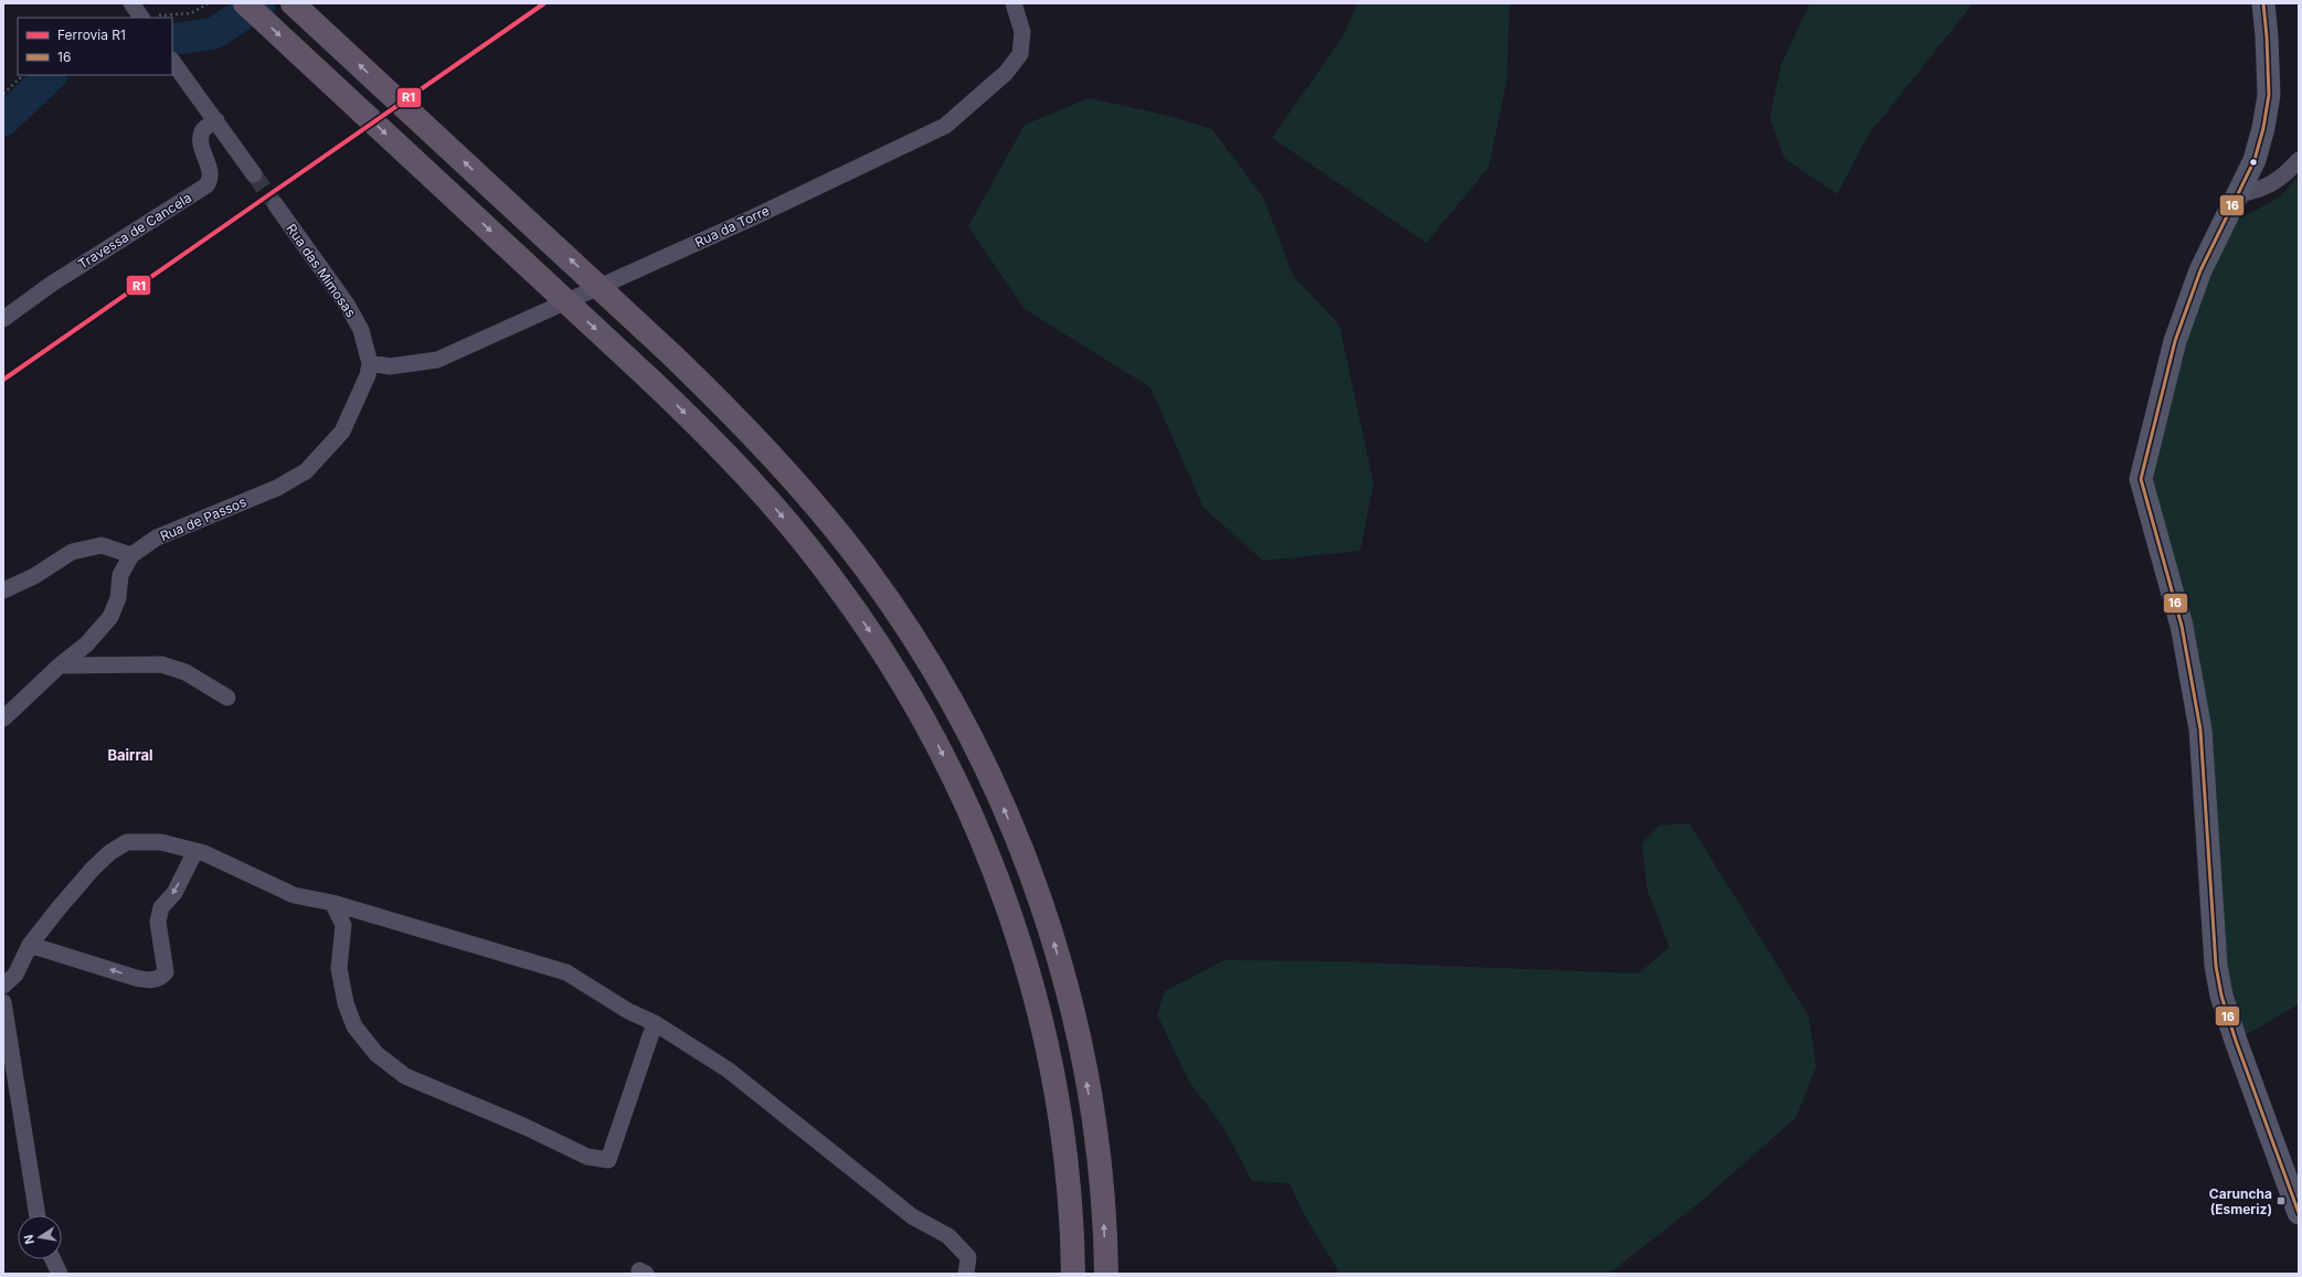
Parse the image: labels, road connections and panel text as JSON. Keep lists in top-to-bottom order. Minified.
{"streets":{"street":["Rua da Torre","Travessa de Cancela","Rua das Mimosas","Rua de Passos"]},"crossings":[["Rua da Torre","Rua das Mimosas"],["Rua da Torre","Rua de Passos"],["Rua das Mimosas","Rua de Passos"]],"districts":["Bairral"],"places":{"transit":["Caruncha (Esmeriz)"]},"lines":["rail line R1","transit line 16"],"legend":["Ferrovia R1","16"],"north":"left"}
